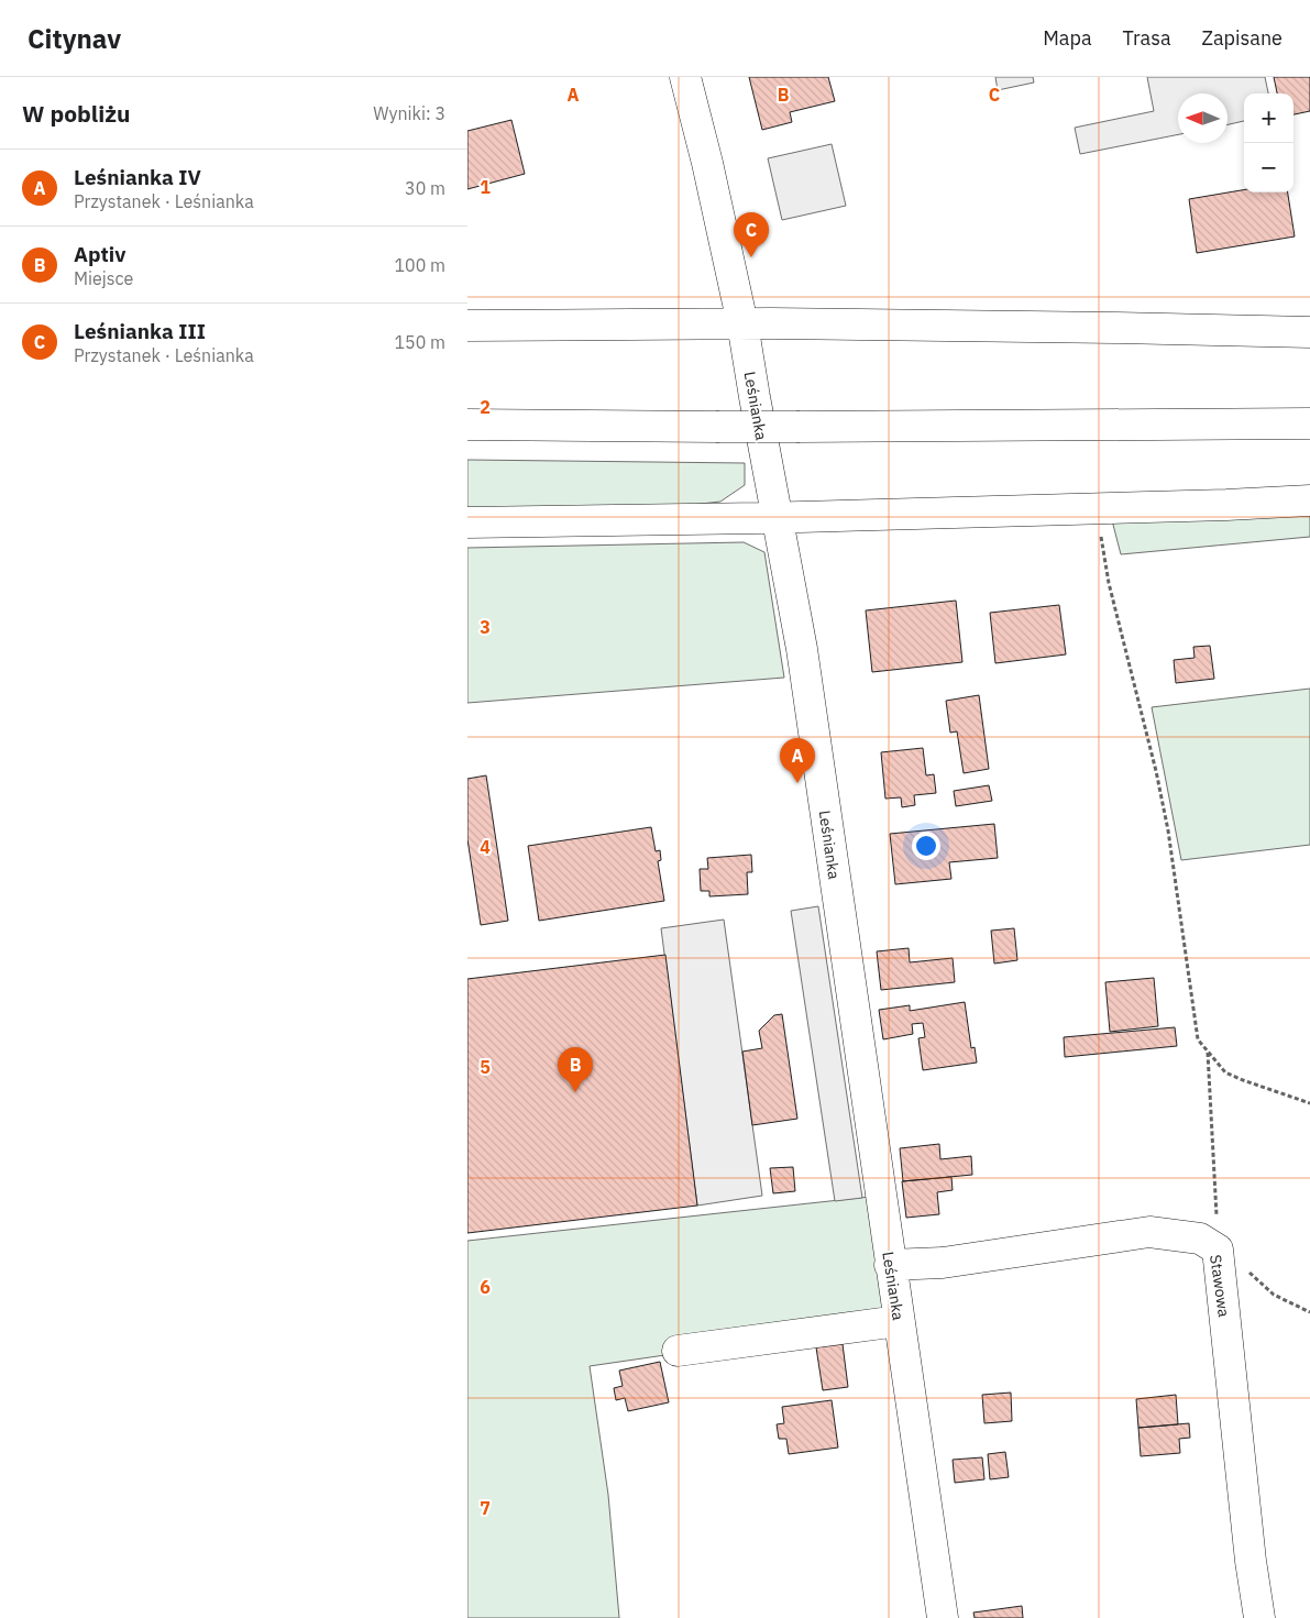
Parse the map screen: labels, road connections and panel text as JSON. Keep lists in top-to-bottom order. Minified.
{"streets":{"main road":["Leśnianka","Stawowa"]},"crossings":[["Leśnianka","Stawowa"]],"north":"left","page":{"header":"Citynav","nav":["Mapa","Trasa","Zapisane"],"heading":["W pobliżu","Wyniki: 3"],"map_buttons":["+","−"],"list":[{"mark":"A","name":"Leśnianka IV","note":"Przystanek · Leśnianka","value":"30 m"},{"mark":"B","name":"Aptiv","note":"Miejsce","value":"100 m"},{"mark":"C","name":"Leśnianka III","note":"Przystanek · Leśnianka","value":"150 m"}],"pins":["C","A","B"]},"grid":{"columns":["A","B","C"],"rows":["1","2","3","4","5","6","7"]}}
